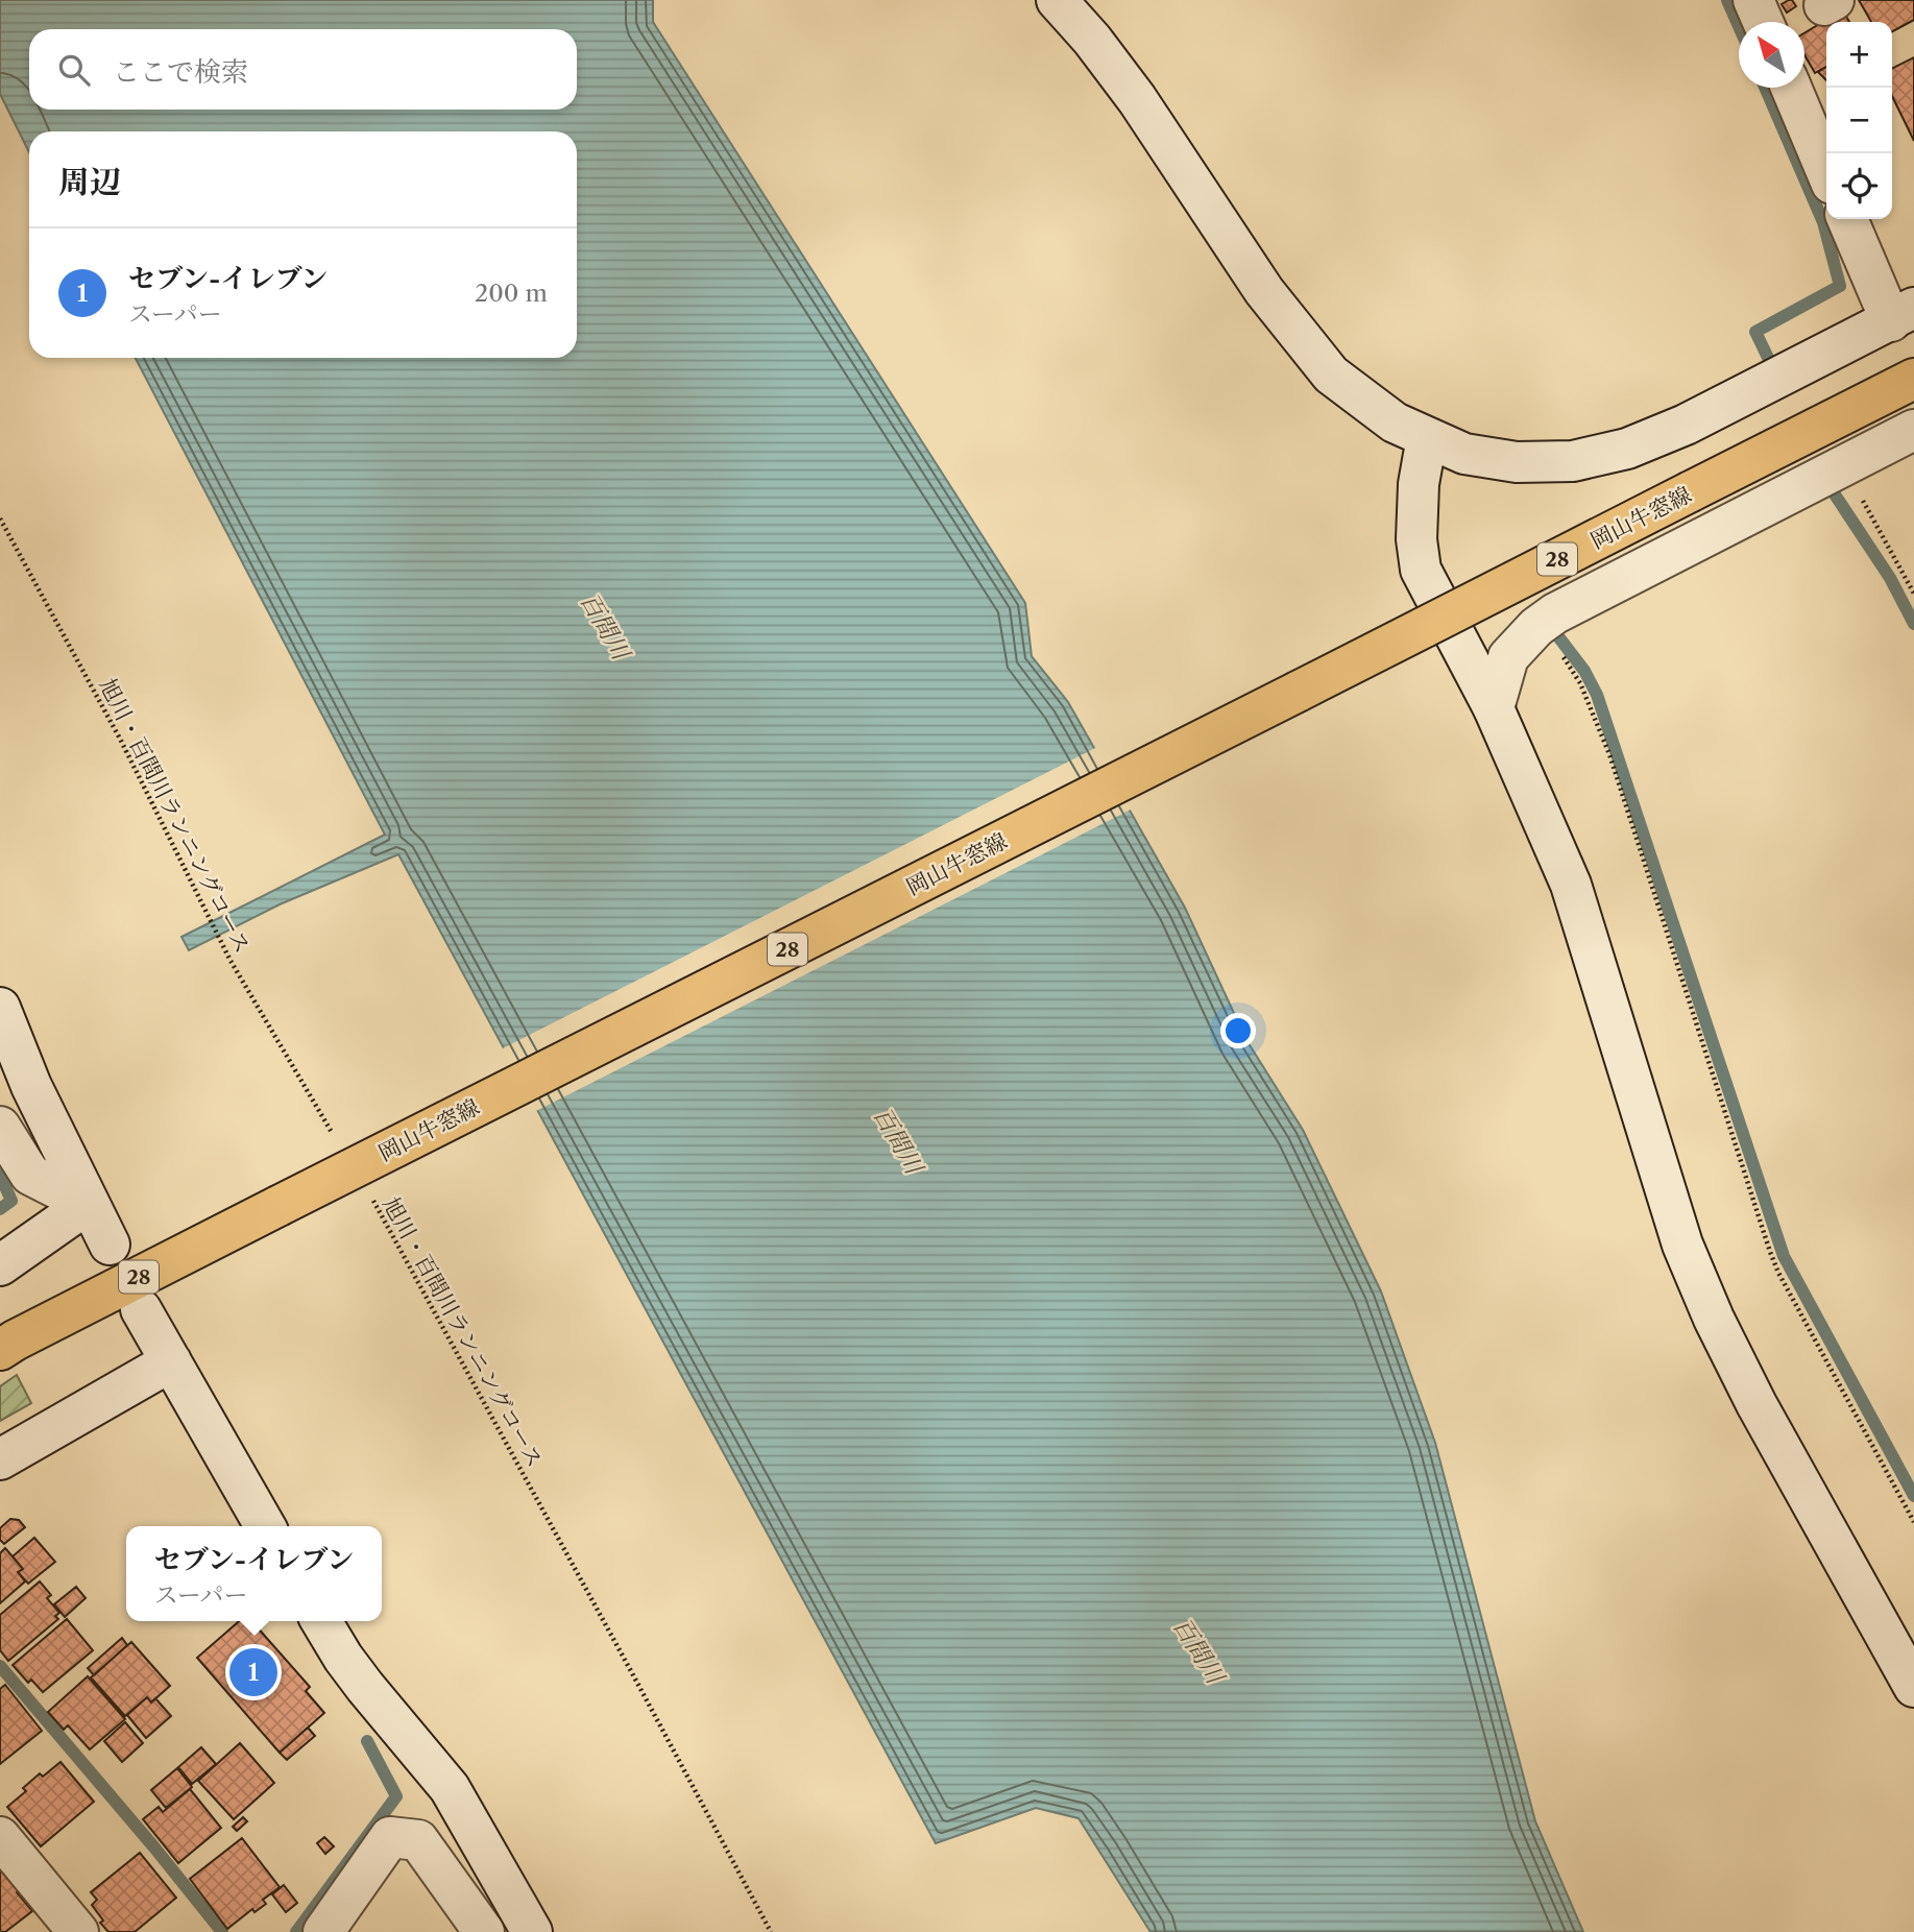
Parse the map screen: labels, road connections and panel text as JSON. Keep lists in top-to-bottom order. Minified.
{"streets":{"main road":["岡山牛窓線","28"],"path":["旭川・百間川ランニングコース"]},"water":["百間川"],"north":"top left","page":{"map_buttons":["+","−"],"search":"ここで検索","heading":"周辺","list":[{"mark":"1","name":"セブン-イレブン","note":"スーパー","value":"200 m"}],"popup":["セブン-イレブン","スーパー"],"pins":"1"}}
